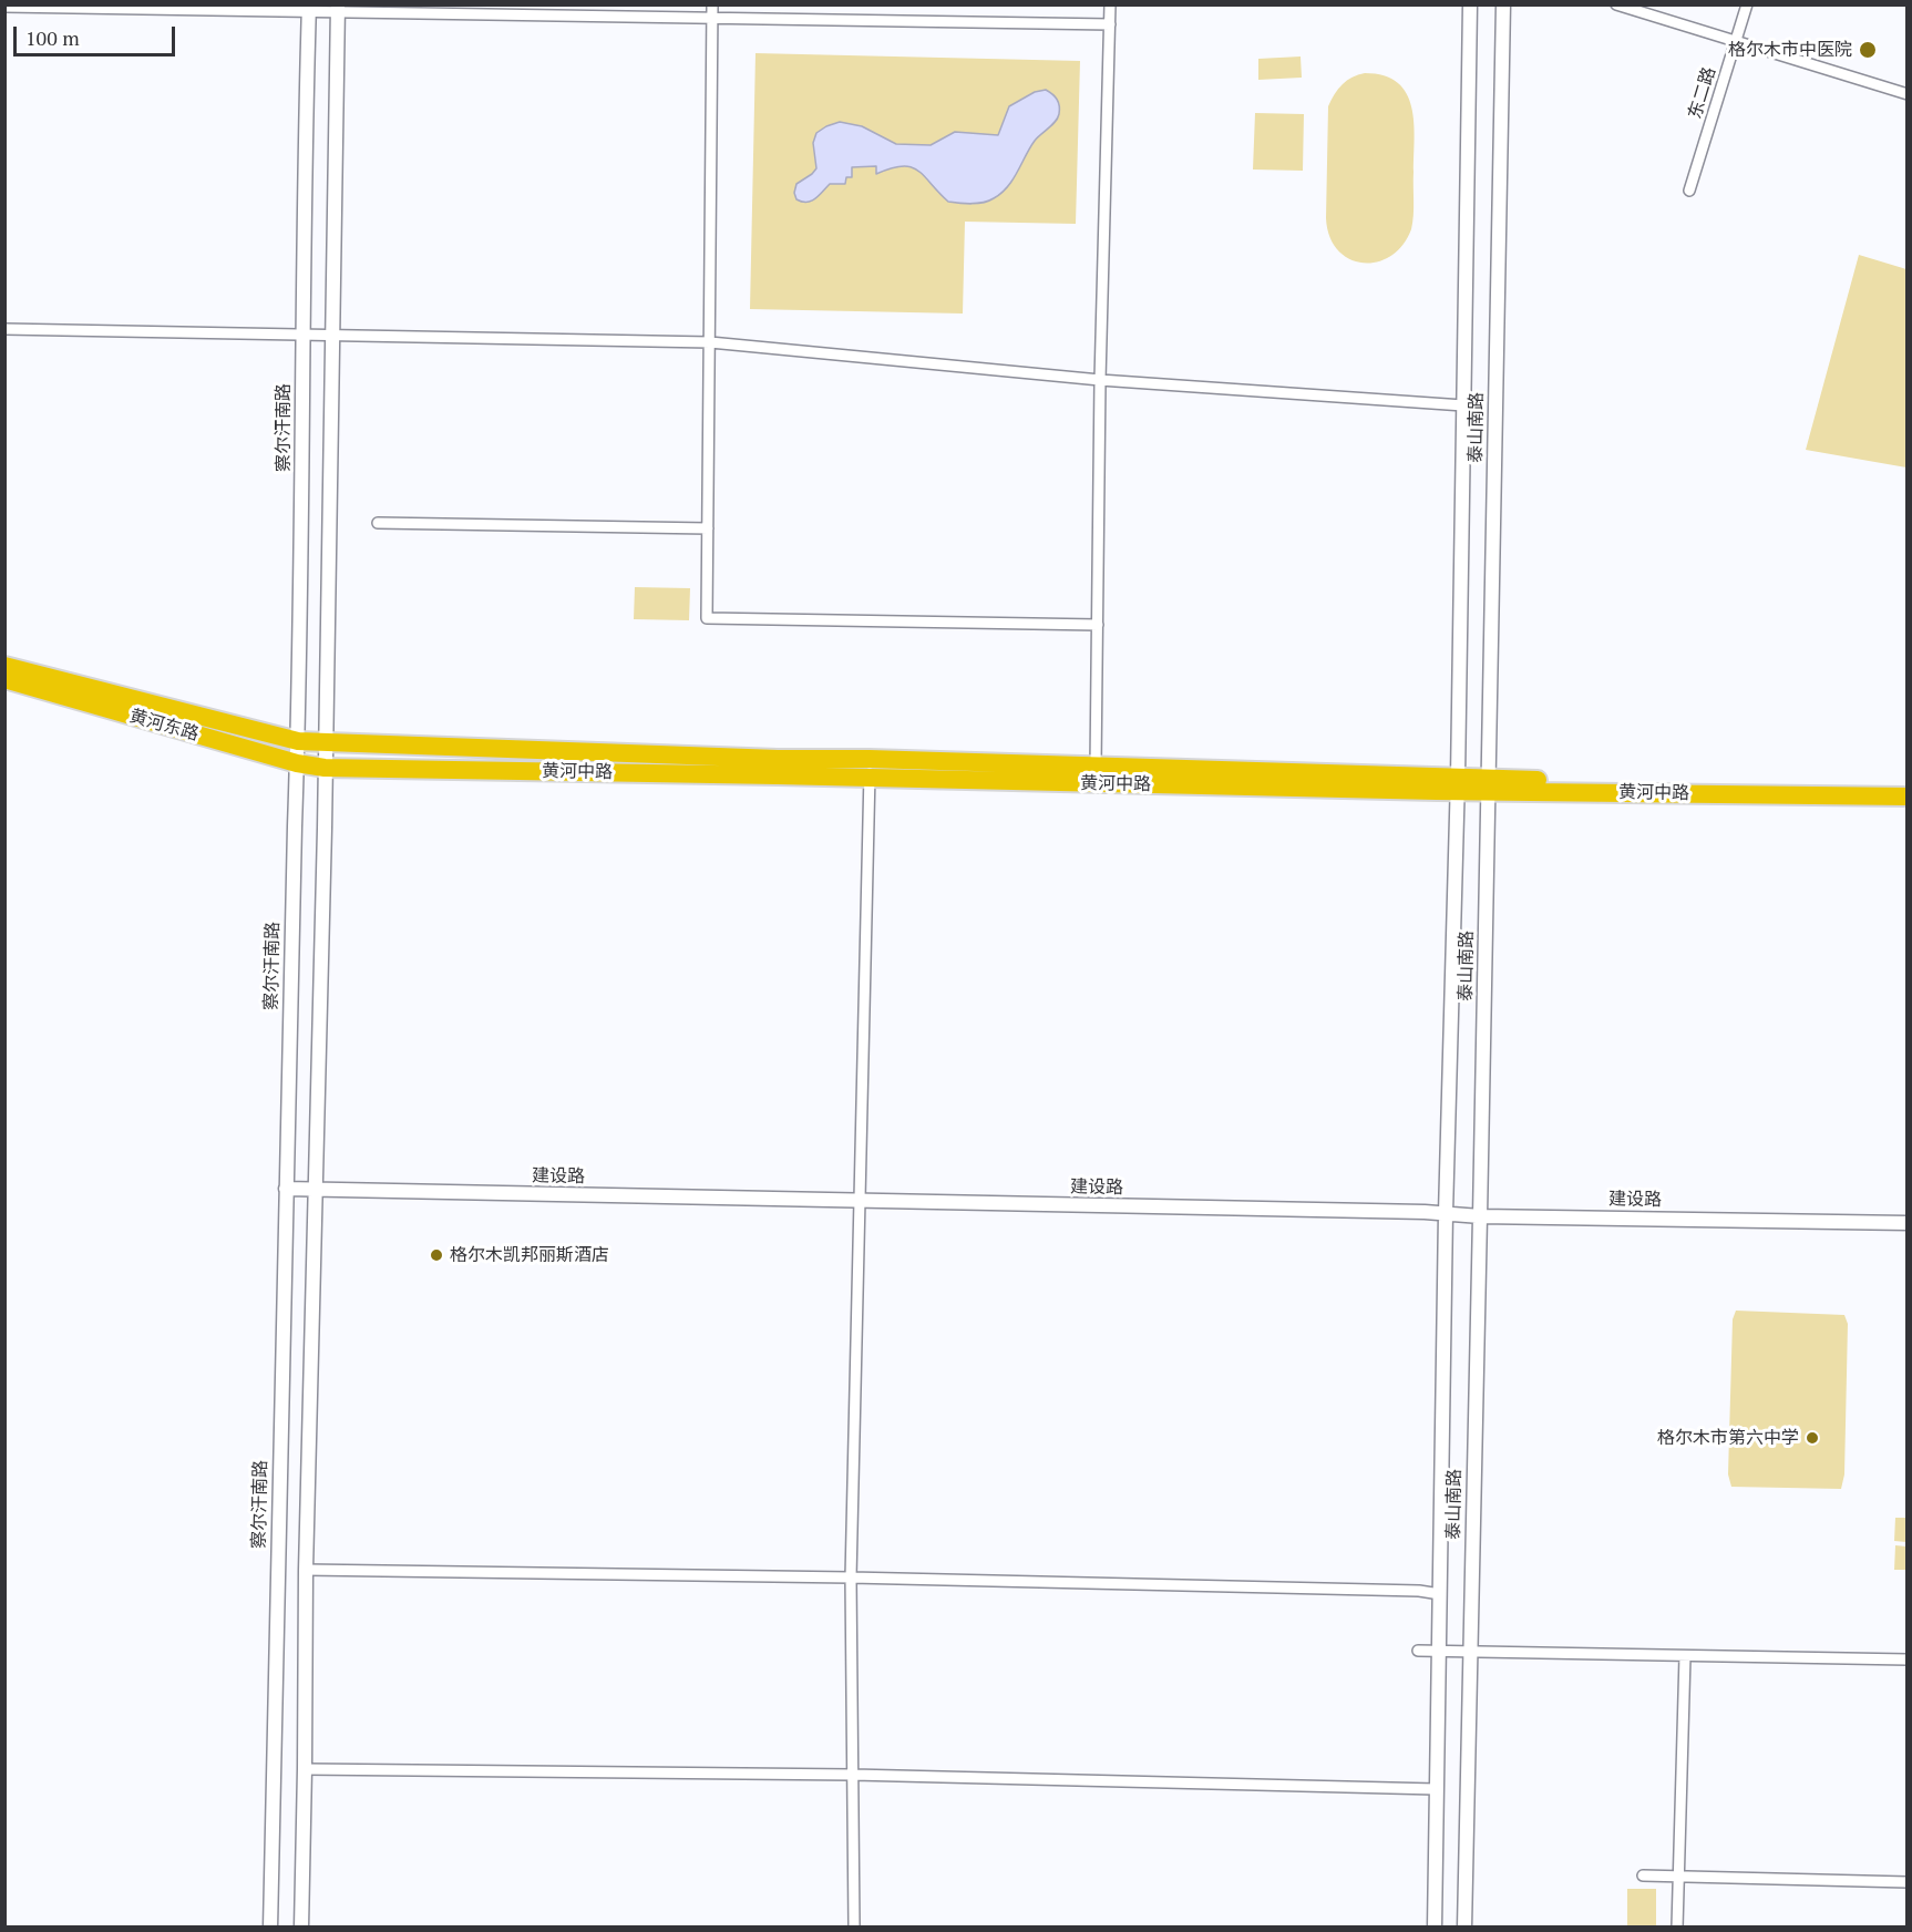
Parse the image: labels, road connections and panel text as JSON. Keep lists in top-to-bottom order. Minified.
{"streets":{"highway":["黄河东路","黄河中路"],"street":["东二路","察尔汗南路","泰山南路","建设路"]},"crossings":[["察尔汗南路","黄河东路"],["察尔汗南路","建设路"],["泰山南路","黄河中路"],["泰山南路","建设路"],["黄河东路","黄河中路"]],"places":["格尔木市中医院","格尔木凯邦丽斯酒店","格尔木市第六中学"],"scale_bar":"100 m"}
